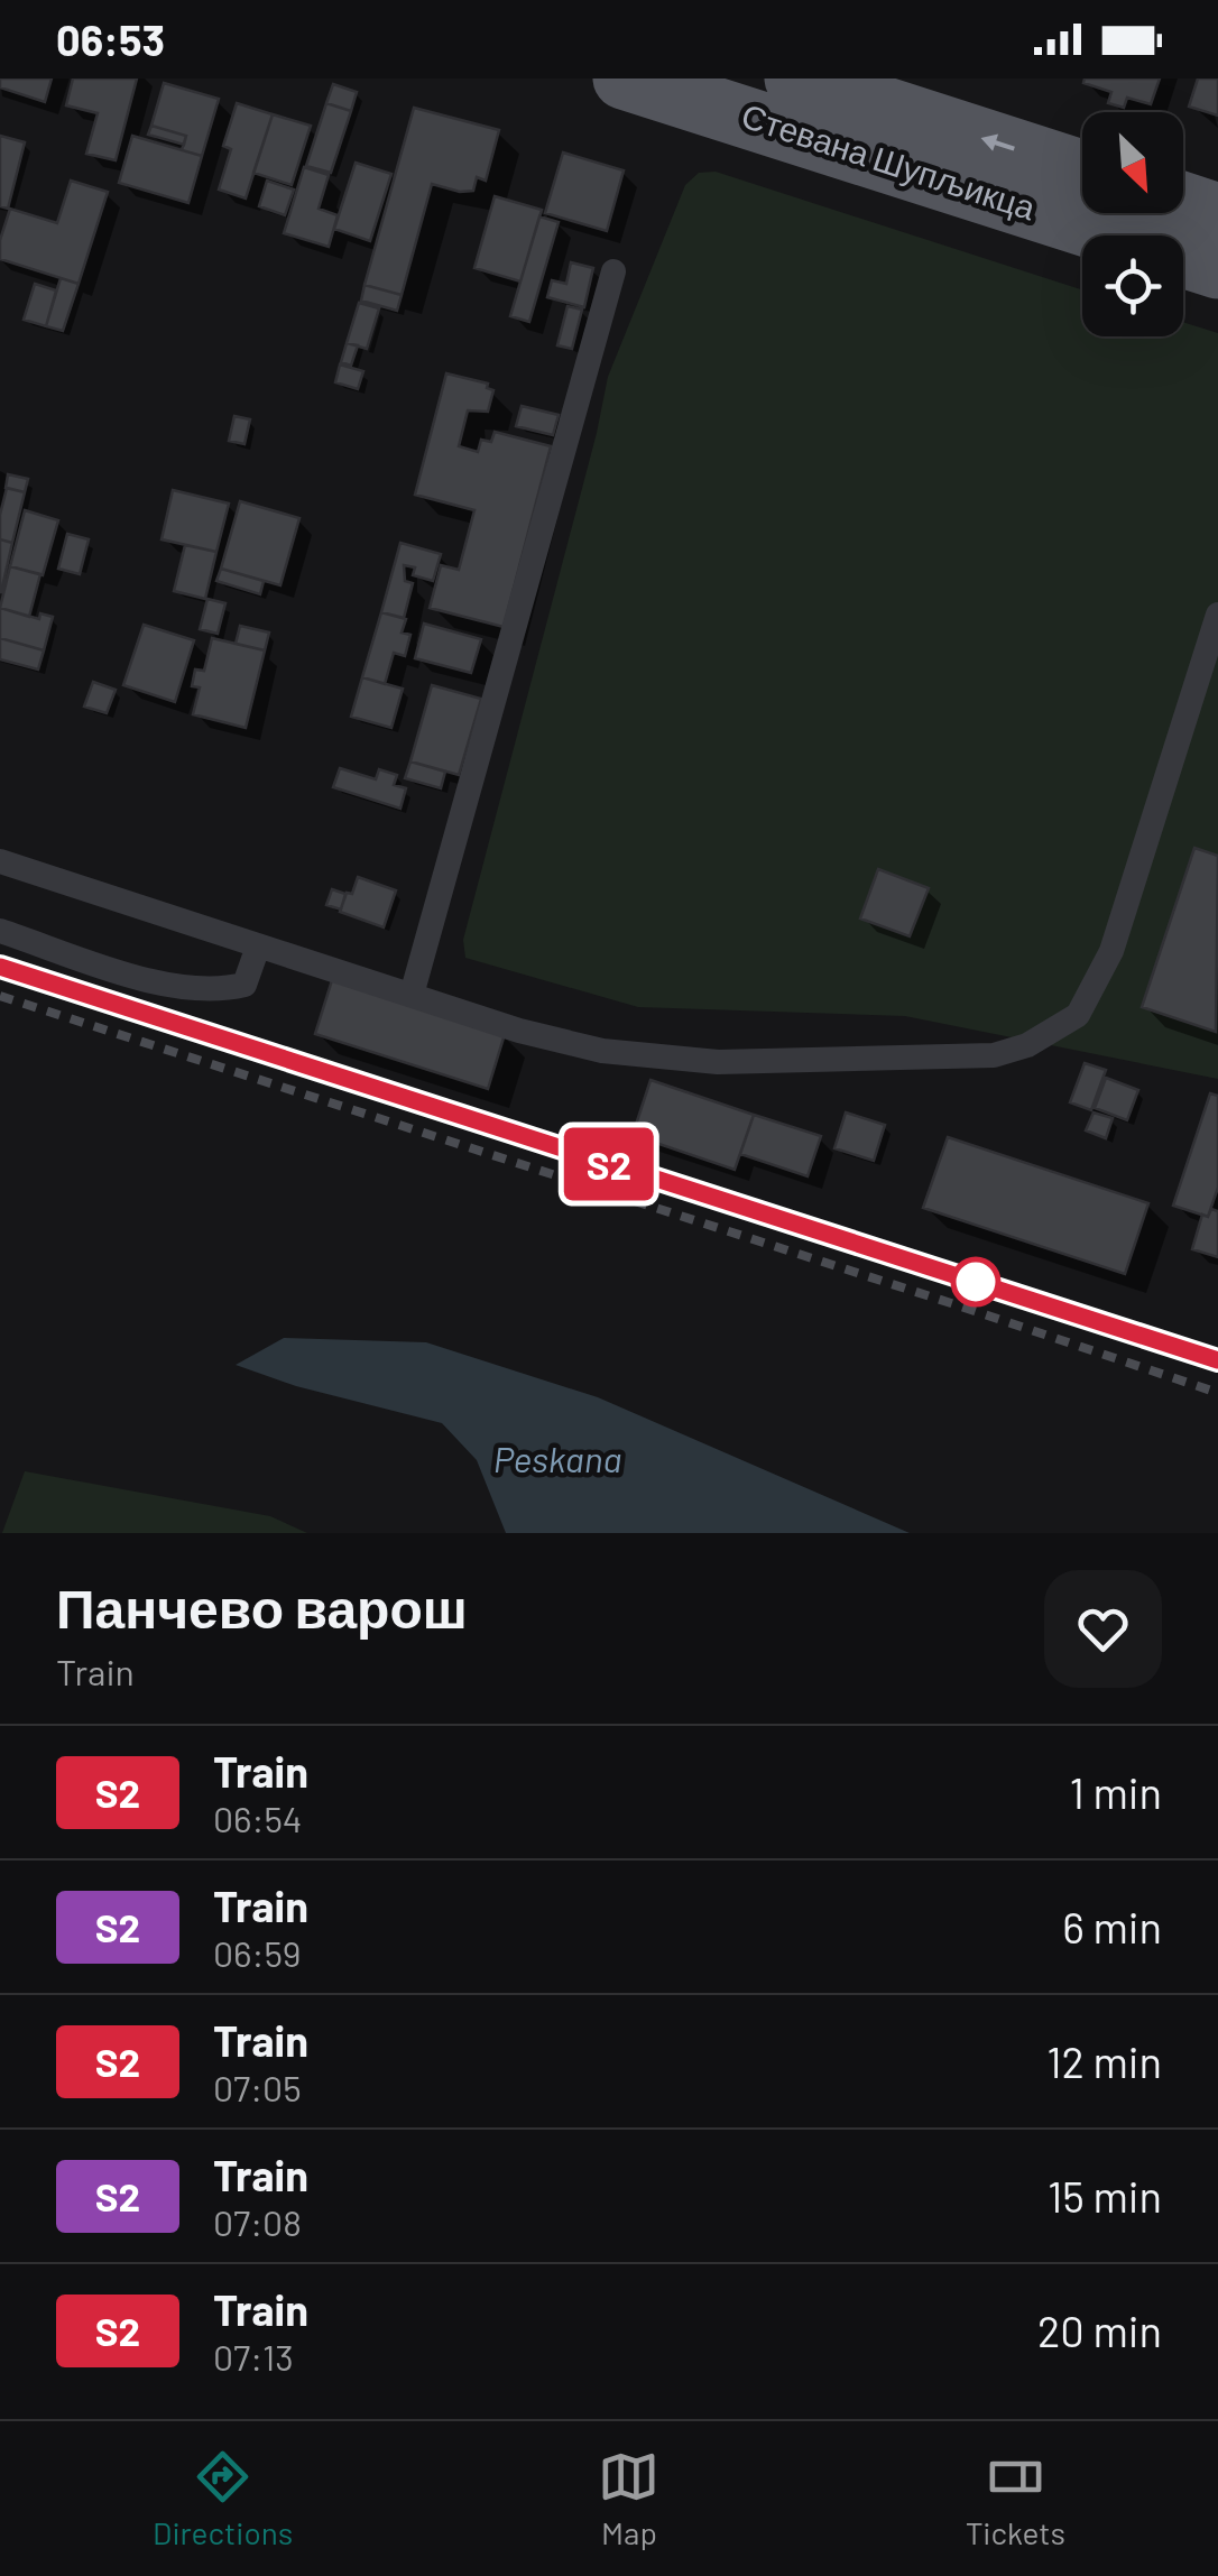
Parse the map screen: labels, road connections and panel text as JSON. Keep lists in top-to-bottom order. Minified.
{"streets":{"main road":["Стевана Шупљикца"]},"water":["Peskana"],"north":"bottom right","page":{"status":"06:53","on_map":"S2","heading":["Панчево варош","Train"],"list":[{"mark":"S2","name":"Train","note":"06:54","value":"1 min"},{"mark":"S2","name":"Train","note":"06:59","value":"6 min"},{"mark":"S2","name":"Train","note":"07:05","value":"12 min"},{"mark":"S2","name":"Train","note":"07:08","value":"15 min"},{"mark":"S2","name":"Train","note":"07:13","value":"20 min"}],"tabs":["Directions","Map","Tickets"]}}
